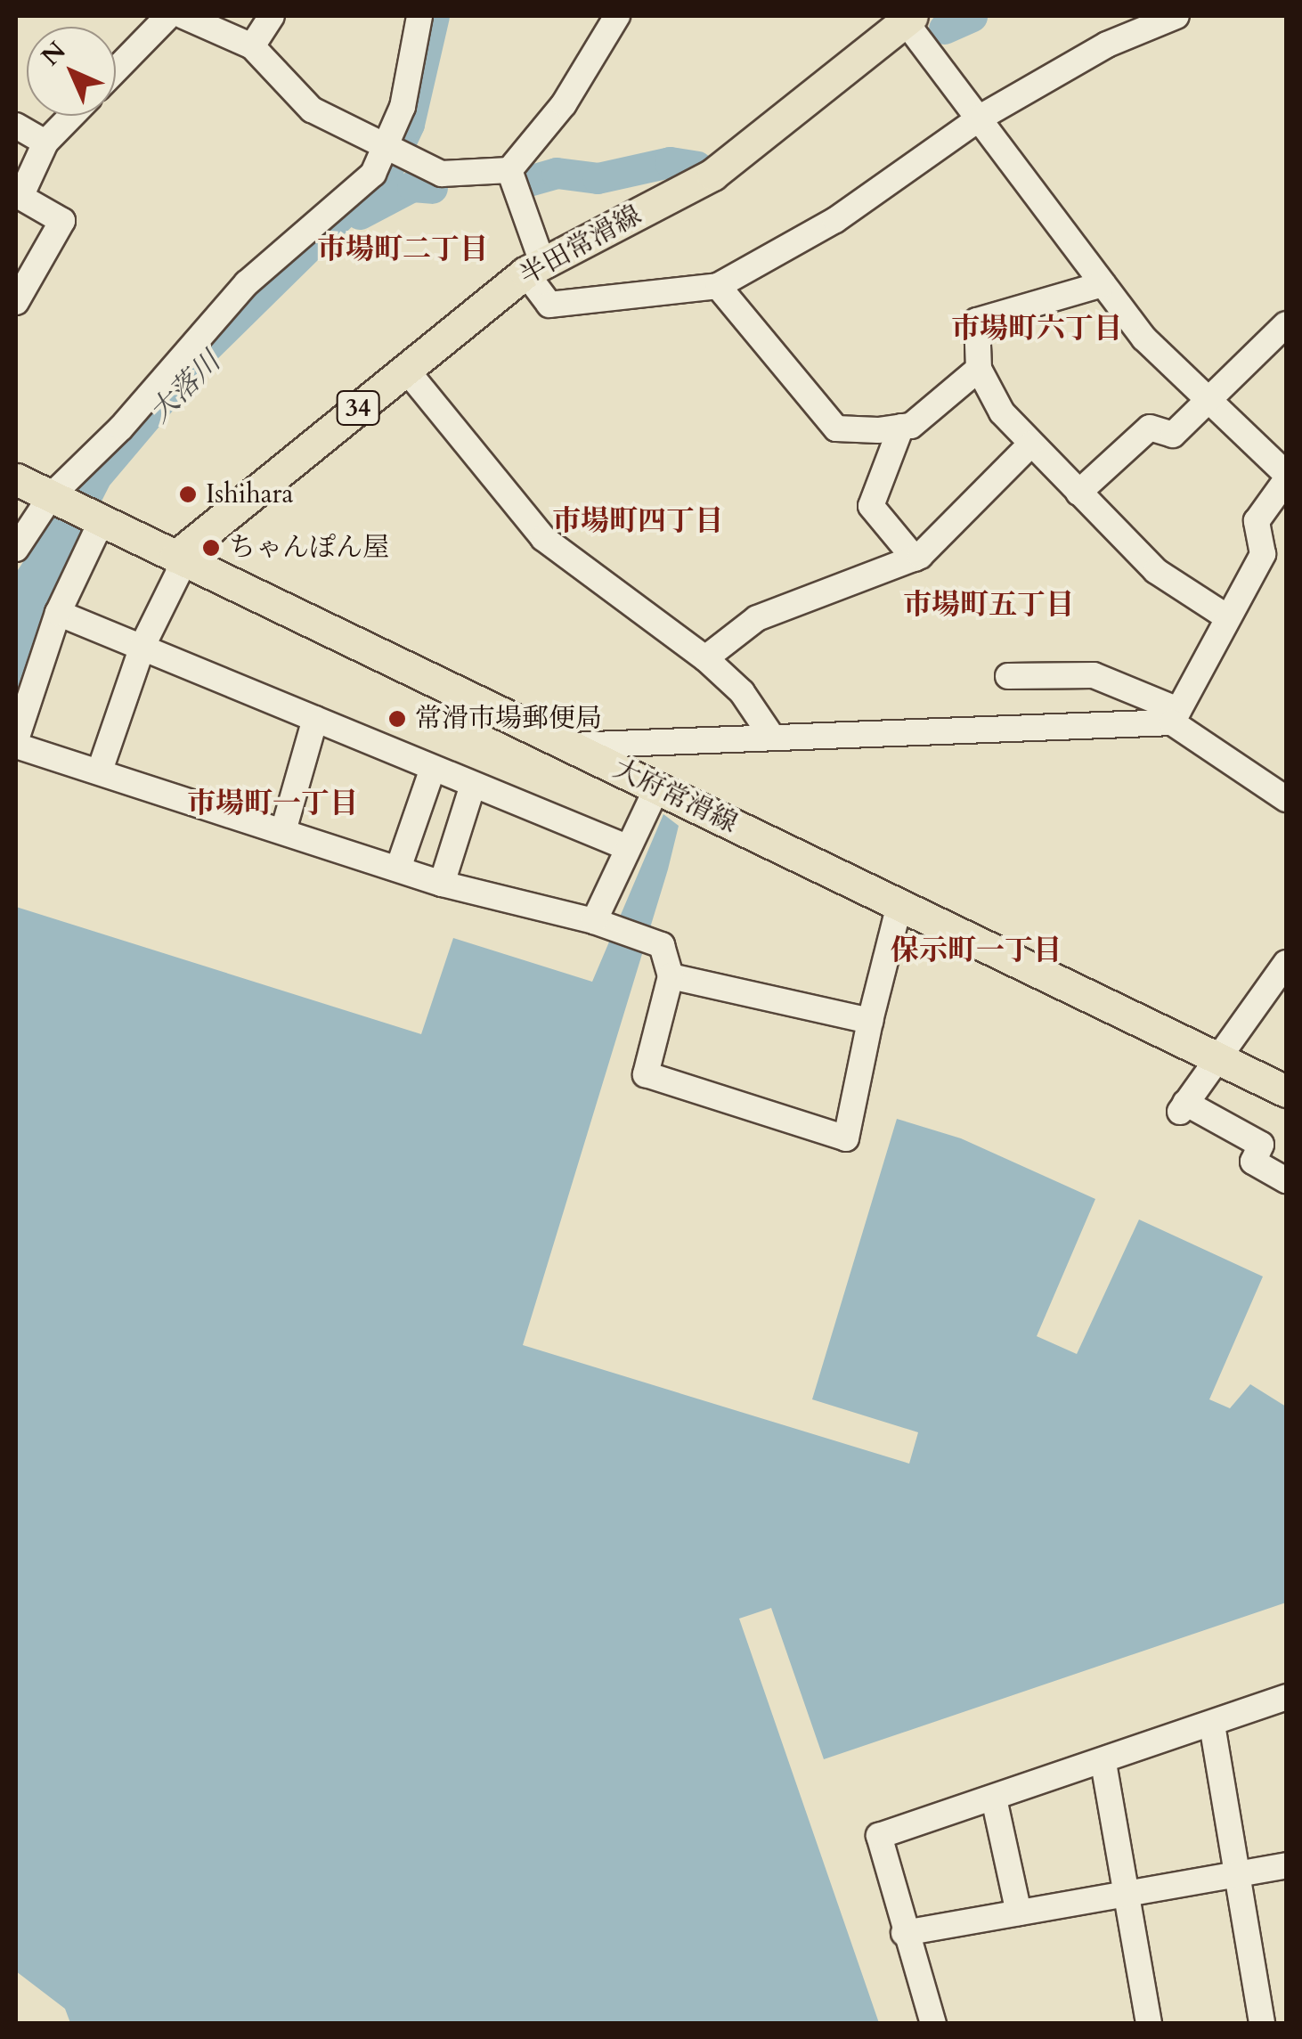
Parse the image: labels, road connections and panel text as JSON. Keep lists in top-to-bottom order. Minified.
{"streets":{"main road":["半田常滑線","34","大府常滑線"]},"crossings":[["半田常滑線","大府常滑線"]],"districts":["市場町二丁目","市場町六丁目","市場町四丁目","市場町五丁目","市場町一丁目","保示町一丁目"],"water":["大落川"],"places":["Ishihara","ちゃんぽん屋","常滑市場郵便局"],"north":"top left"}
